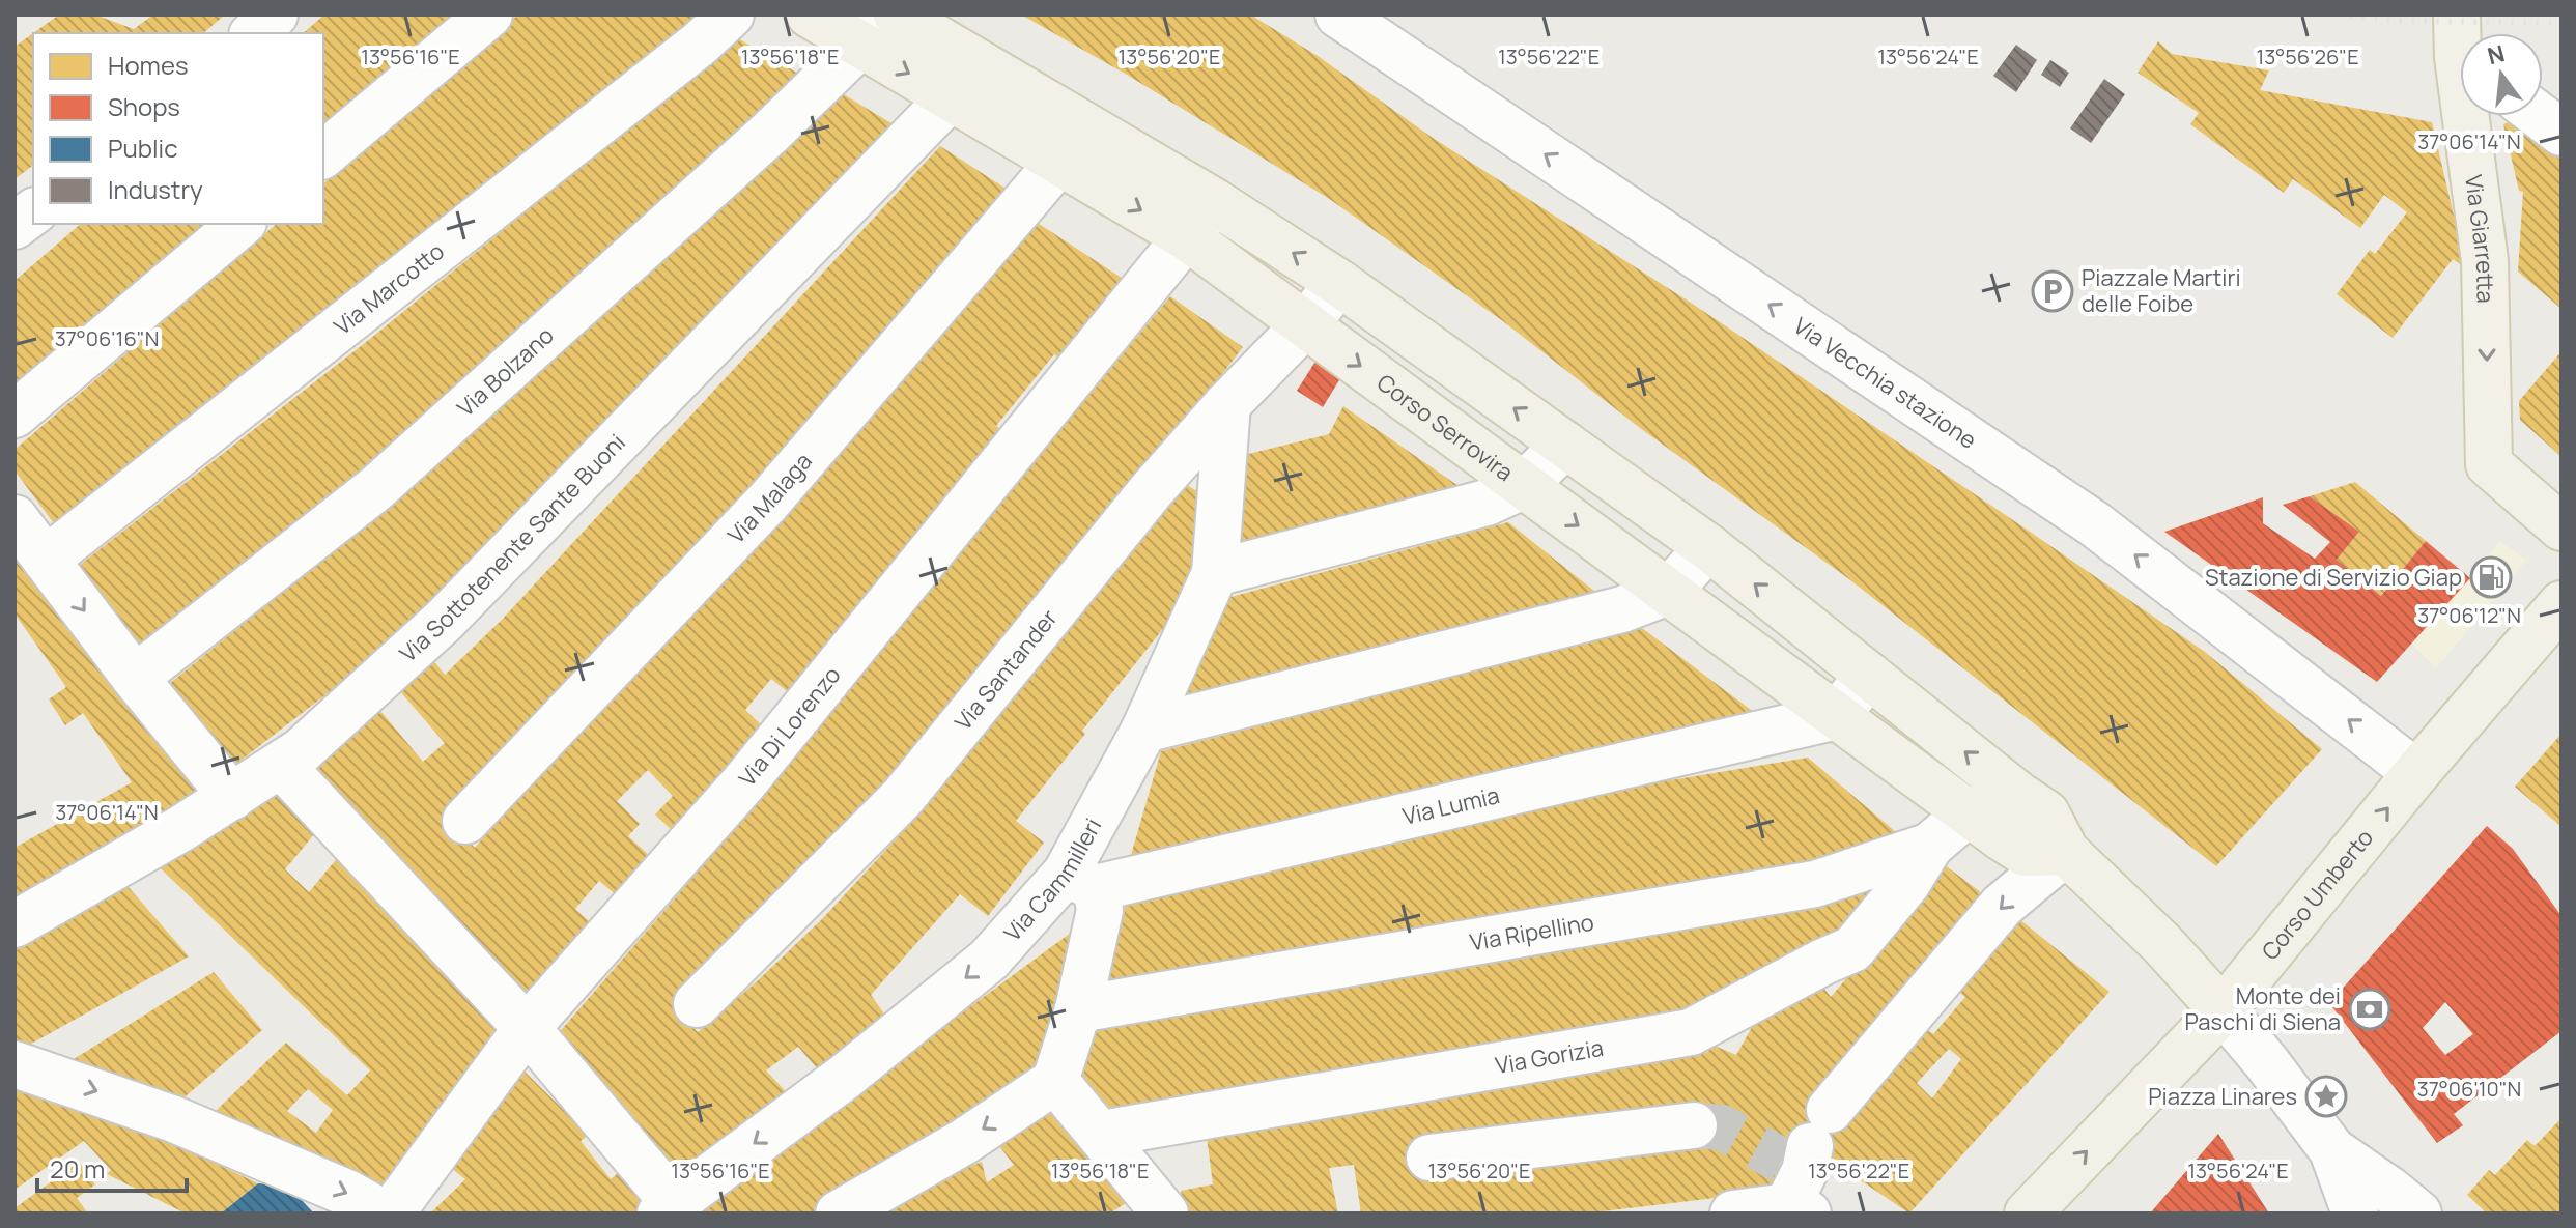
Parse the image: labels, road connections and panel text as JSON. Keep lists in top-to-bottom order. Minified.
{"streets":{"main road":["Via Giarretta","Corso Serrovira","Corso Umberto"],"street":["Via Marcotto","Via Bolzano","Via Vecchia stazione","Via Malaga","Via Sottotenente Sante Buoni","Via Santander","Via Di Lorenzo","Via Lumia","Via Cammilleri","Via Ripellino","Via Gorizia"]},"crossings":[["Via Bolzano","Corso Serrovira"],["Via Vecchia stazione","Corso Umberto"],["Corso Serrovira","Via Malaga"],["Corso Serrovira","Via Sottotenente Sante Buoni"],["Corso Serrovira","Via Santander"],["Corso Serrovira","Via Di Lorenzo"],["Corso Serrovira","Via Lumia"],["Corso Serrovira","Via Ripellino"],["Via Santander","Via Cammilleri"],["Via Lumia","Via Cammilleri"],["Via Ripellino","Via Gorizia"]],"one_way":["Via Giarretta","Via Vecchia stazione","Corso Umberto"],"places":{"parking":["Piazzale Martiri delle Foibe"],"fuel station":["Stazione di Servizio Giap"],"bank":["Monte dei Paschi di Siena"],"place":["Piazza Linares"]},"legend":["Homes","Shops","Public","Industry"],"scale_bar":"20 m","north":"top","coordinates":["13°56'16\"E","13°56'18\"E","13°56'20\"E","13°56'22\"E","13°56'24\"E","13°56'26\"E","37°06'14\"N","37°06'16\"N","37°06'12\"N","37°06'10\"N"]}
